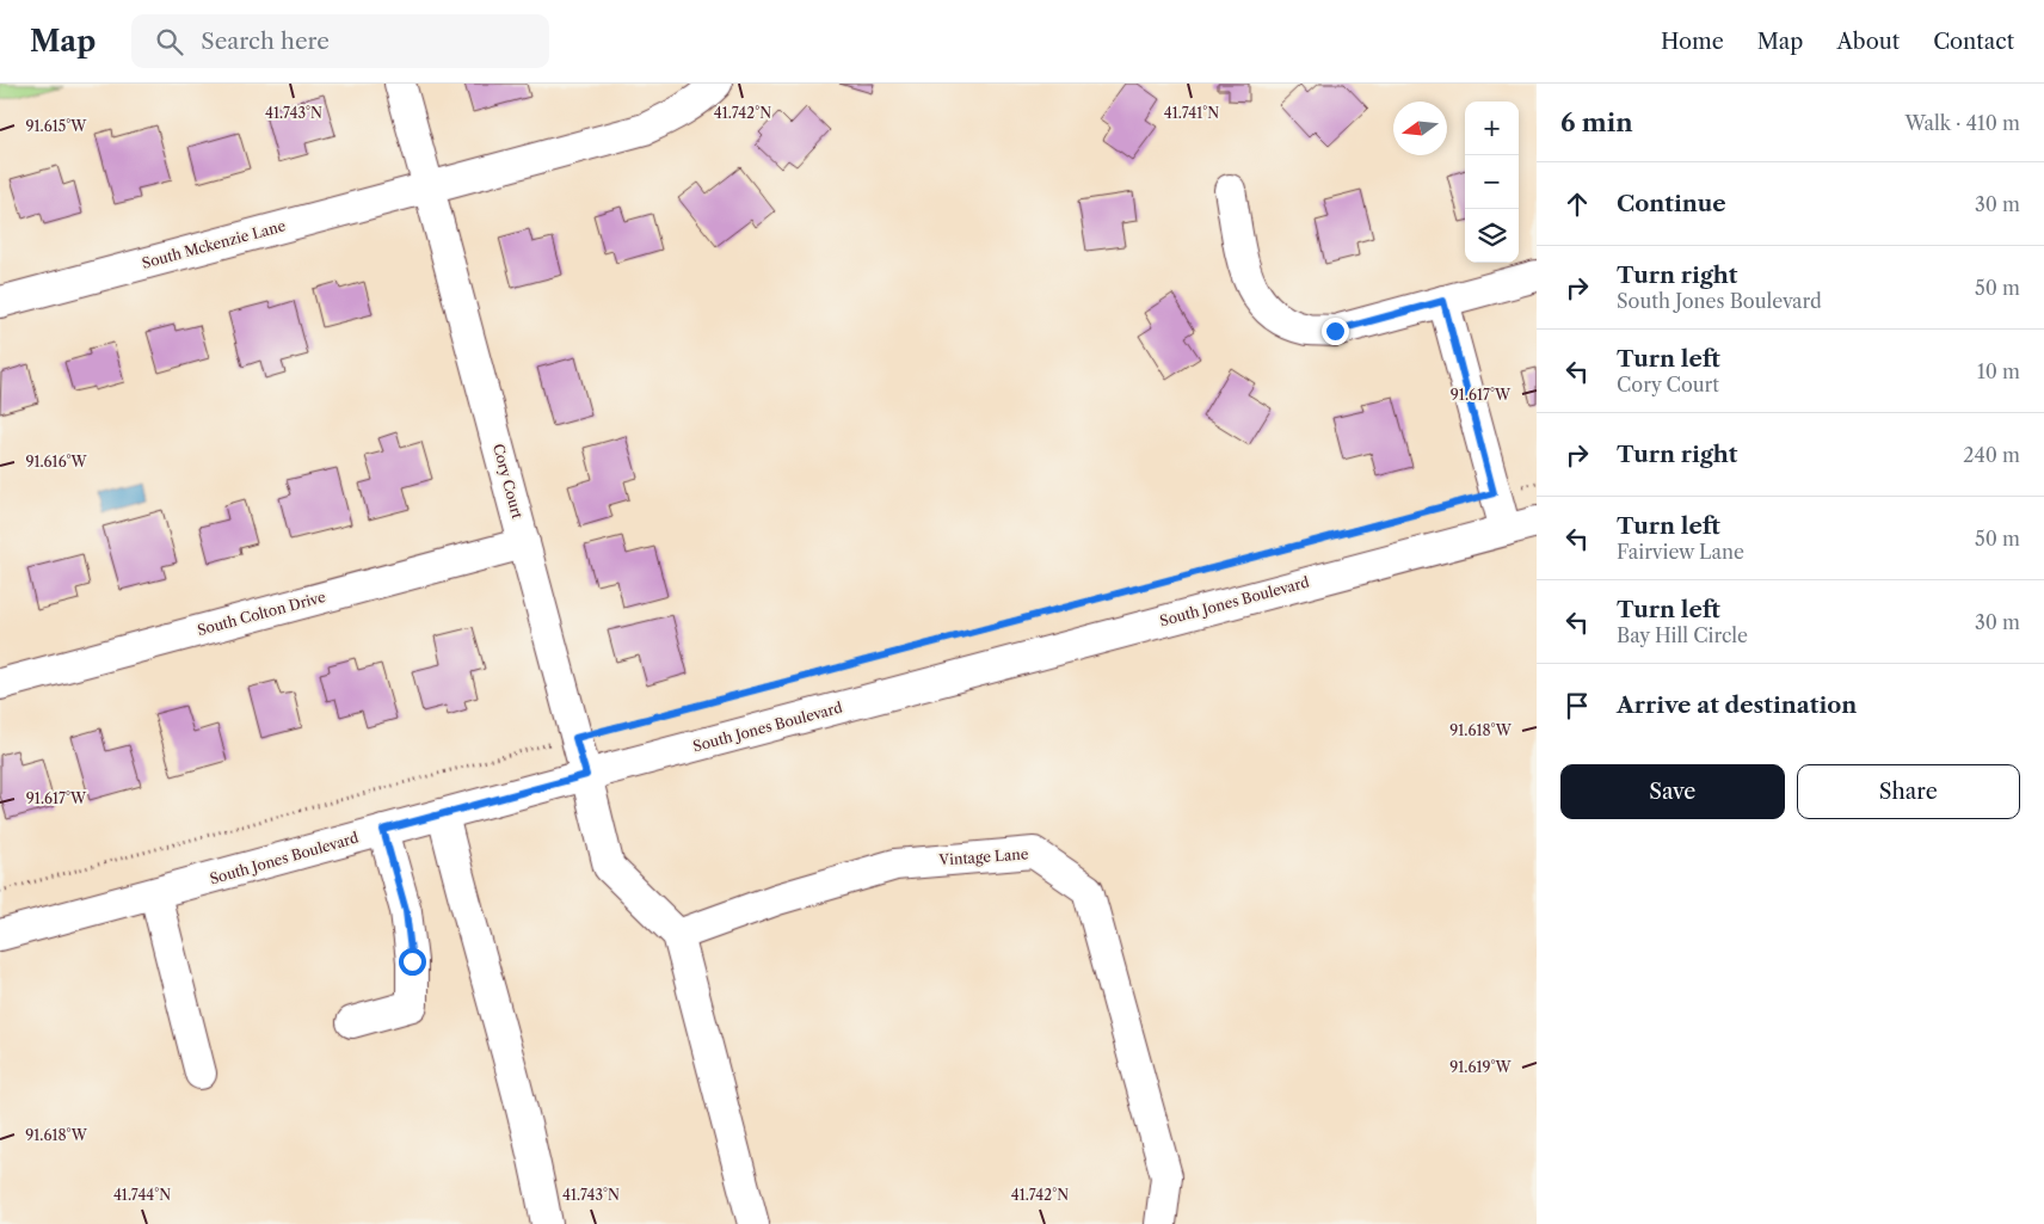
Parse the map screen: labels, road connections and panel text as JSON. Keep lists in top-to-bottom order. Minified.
{"streets":{"street":["South Mckenzie Lane","Cory Court","South Jones Boulevard","South Colton Drive","Vintage Lane"]},"crossings":[["South Mckenzie Lane","Cory Court"],["Cory Court","South Jones Boulevard"],["Cory Court","South Colton Drive"]],"north":"left","page":{"header":"Map","search":"Search here","nav":["Home","Map","About","Contact"],"heading":["6 min","Walk · 410 m"],"map_buttons":["+","−"],"list":[["Continue","30 m"],["Turn right","South Jones Boulevard","50 m"],["Turn left","Cory Court","10 m"],["Turn right","240 m"],["Turn left","Fairview Lane","50 m"],["Turn left","Bay Hill Circle","30 m"],"Arrive at destination"],"buttons":["Save","Share"]},"coordinates":["41.743°N","41.742°N","41.741°N","91.615°W","91.617°W","91.616°W","91.618°W","91.619°W","41.744°N"]}
